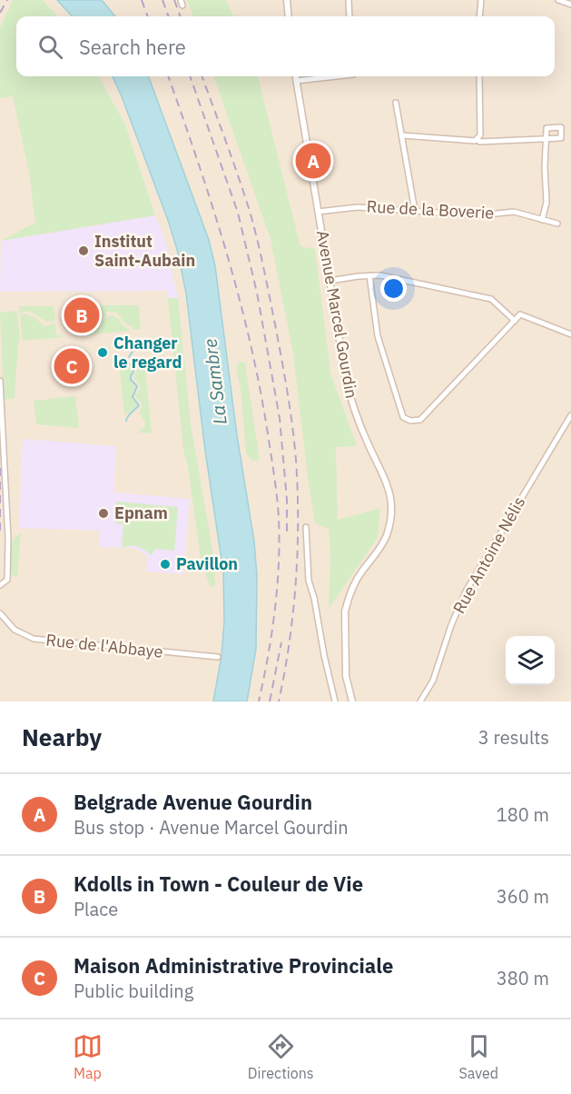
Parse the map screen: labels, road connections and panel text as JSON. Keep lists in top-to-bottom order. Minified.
{"streets":{"street":["Rue de la Boverie","Avenue Marcel Gourdin","Rue Antoine Nélis","Rue de l'Abbaye"]},"crossings":[["Rue de la Boverie","Avenue Marcel Gourdin"]],"water":["La Sambre"],"places":["Institut Saint-Aubain","Changer le regard","Epnam","Pavillon"],"page":{"search":"Search here","pins":["A","B","C"],"heading":["Nearby","3 results"],"list":[{"mark":"A","name":"Belgrade Avenue Gourdin","note":"Bus stop · Avenue Marcel Gourdin","value":"180 m"},{"mark":"B","name":"Kdolls in Town - Couleur de Vie","note":"Place","value":"360 m"},{"mark":"C","name":"Maison Administrative Provinciale","note":"Public building","value":"380 m"}],"nav":["Map","Directions","Saved"]}}
